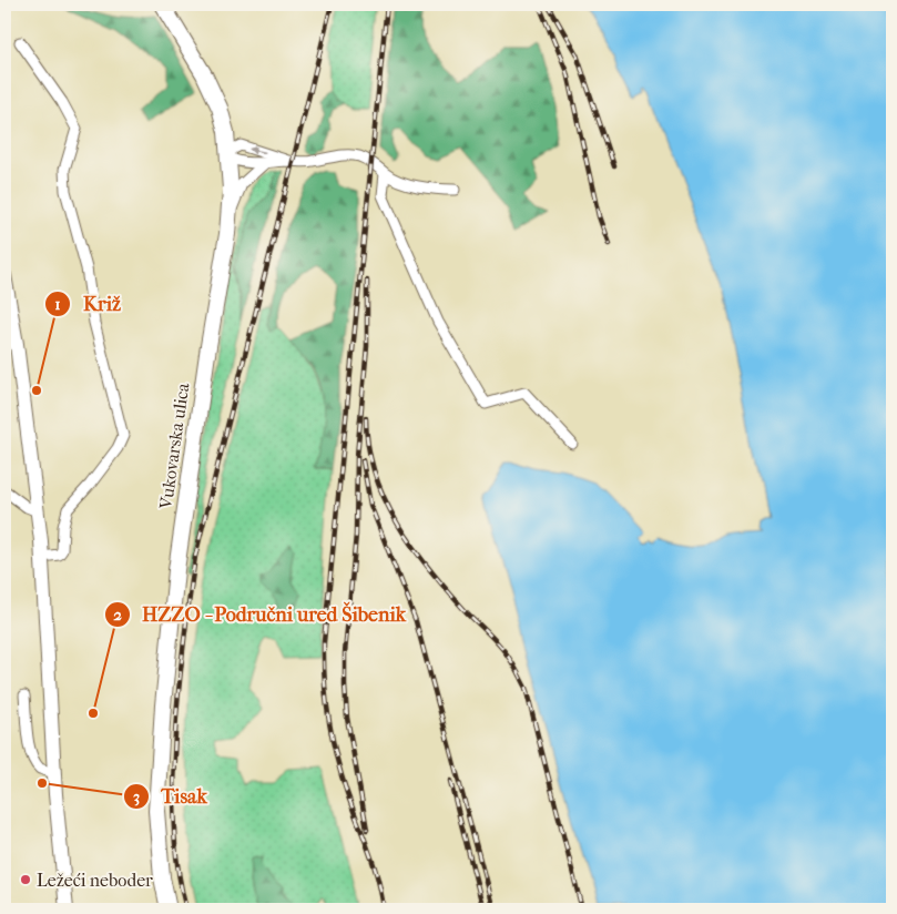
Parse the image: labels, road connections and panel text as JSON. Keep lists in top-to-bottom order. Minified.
{"streets":{"main road":["Vukovarska ulica"]},"places":["Križ","HZZO - Područni ured Šibenik","Tisak","Ležeći neboder"]}
